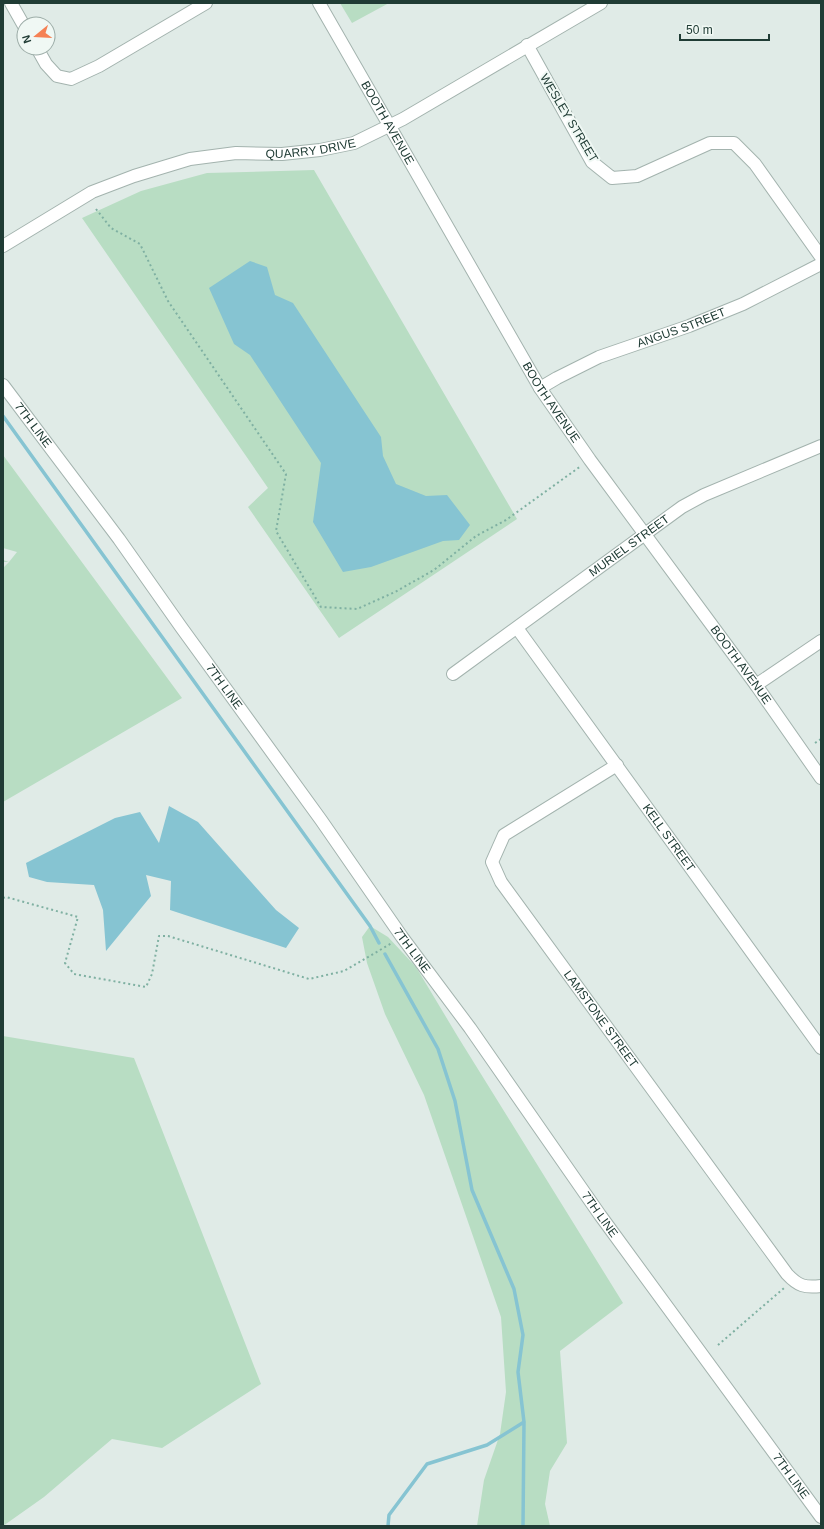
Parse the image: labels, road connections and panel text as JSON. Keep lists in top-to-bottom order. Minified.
{"streets":{"street":["WESLEY STREET","BOOTH AVENUE","QUARRY DRIVE","ANGUS STREET","7TH LINE","MURIEL STREET","KELL STREET","LAMSTONE STREET"]},"crossings":[["WESLEY STREET","QUARRY DRIVE"],["BOOTH AVENUE","QUARRY DRIVE"],["BOOTH AVENUE","ANGUS STREET"],["BOOTH AVENUE","MURIEL STREET"],["MURIEL STREET","KELL STREET"],["KELL STREET","LAMSTONE STREET"]],"scale_bar":"50 m","north":"left"}
